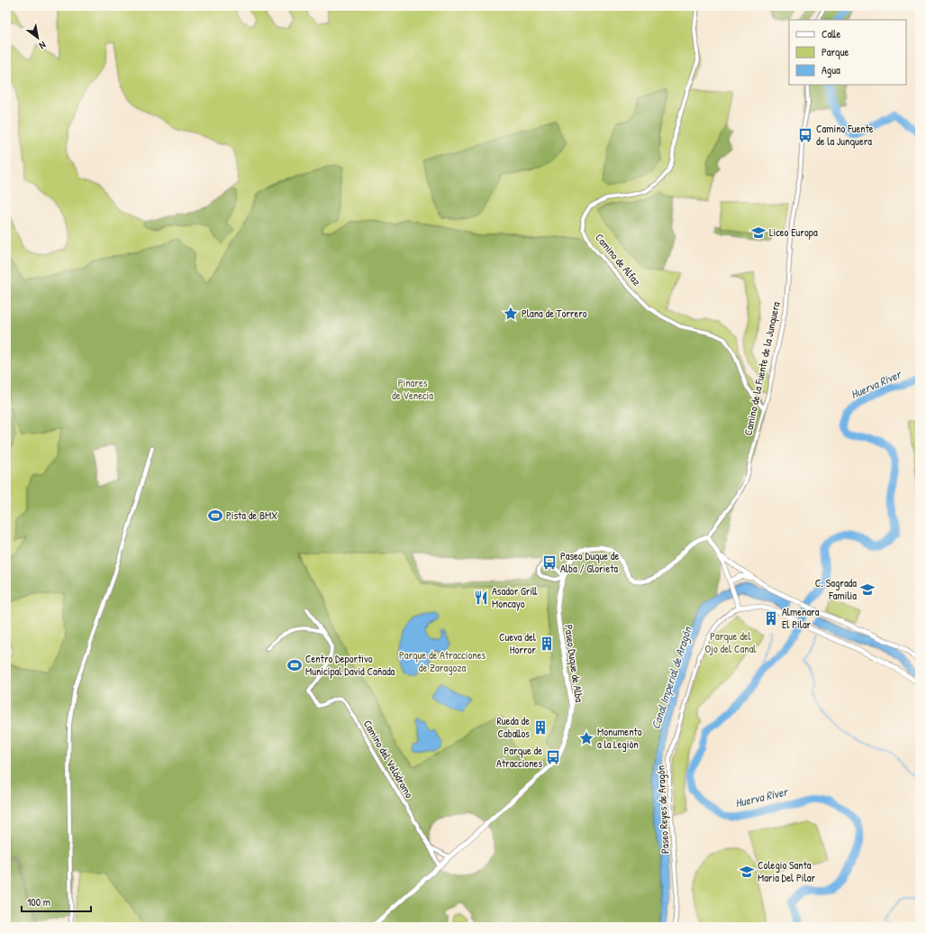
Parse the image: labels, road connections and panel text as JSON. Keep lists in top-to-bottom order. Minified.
{"streets":{"street":["Camino de Alfaz","Camino de la Fuente de la Junquera","Paseo Duque de Alba","Camino del Velódromo","Paseo Reyes de Aragón"]},"crossings":[["Camino de Alfaz","Camino de la Fuente de la Junquera"],["Camino de la Fuente de la Junquera","Paseo Duque de Alba"],["Paseo Duque de Alba","Camino del Velódromo"]],"water":["Huerva River","Canal Imperial de Aragón"],"parks":["Pinares de Venecia","Parque del Ojo del Canal","Parque de Atracciones de Zaragoza"],"places":{"bus stop":["Camino Fuente de la Junquera","Paseo Duque de Alba / Glorieta","Parque de Atracciones"],"school or university":["Liceo Europa","C. Sagrada Familia","Colegio Santa Maria Del Pilar"],"place":["Plana de Torrero","Monumento a la Legión"],"sports":["Pista de BMX","Centro Deportivo Municipal David Cañada"],"restaurant":["Asador Grill Moncayo"],"building":["Almenara El Pilar","Cueva del Horror","Rueda de Caballos"]},"legend":["Calle","Parque","Agua"],"scale_bar":"100 m","north":"bottom right"}
